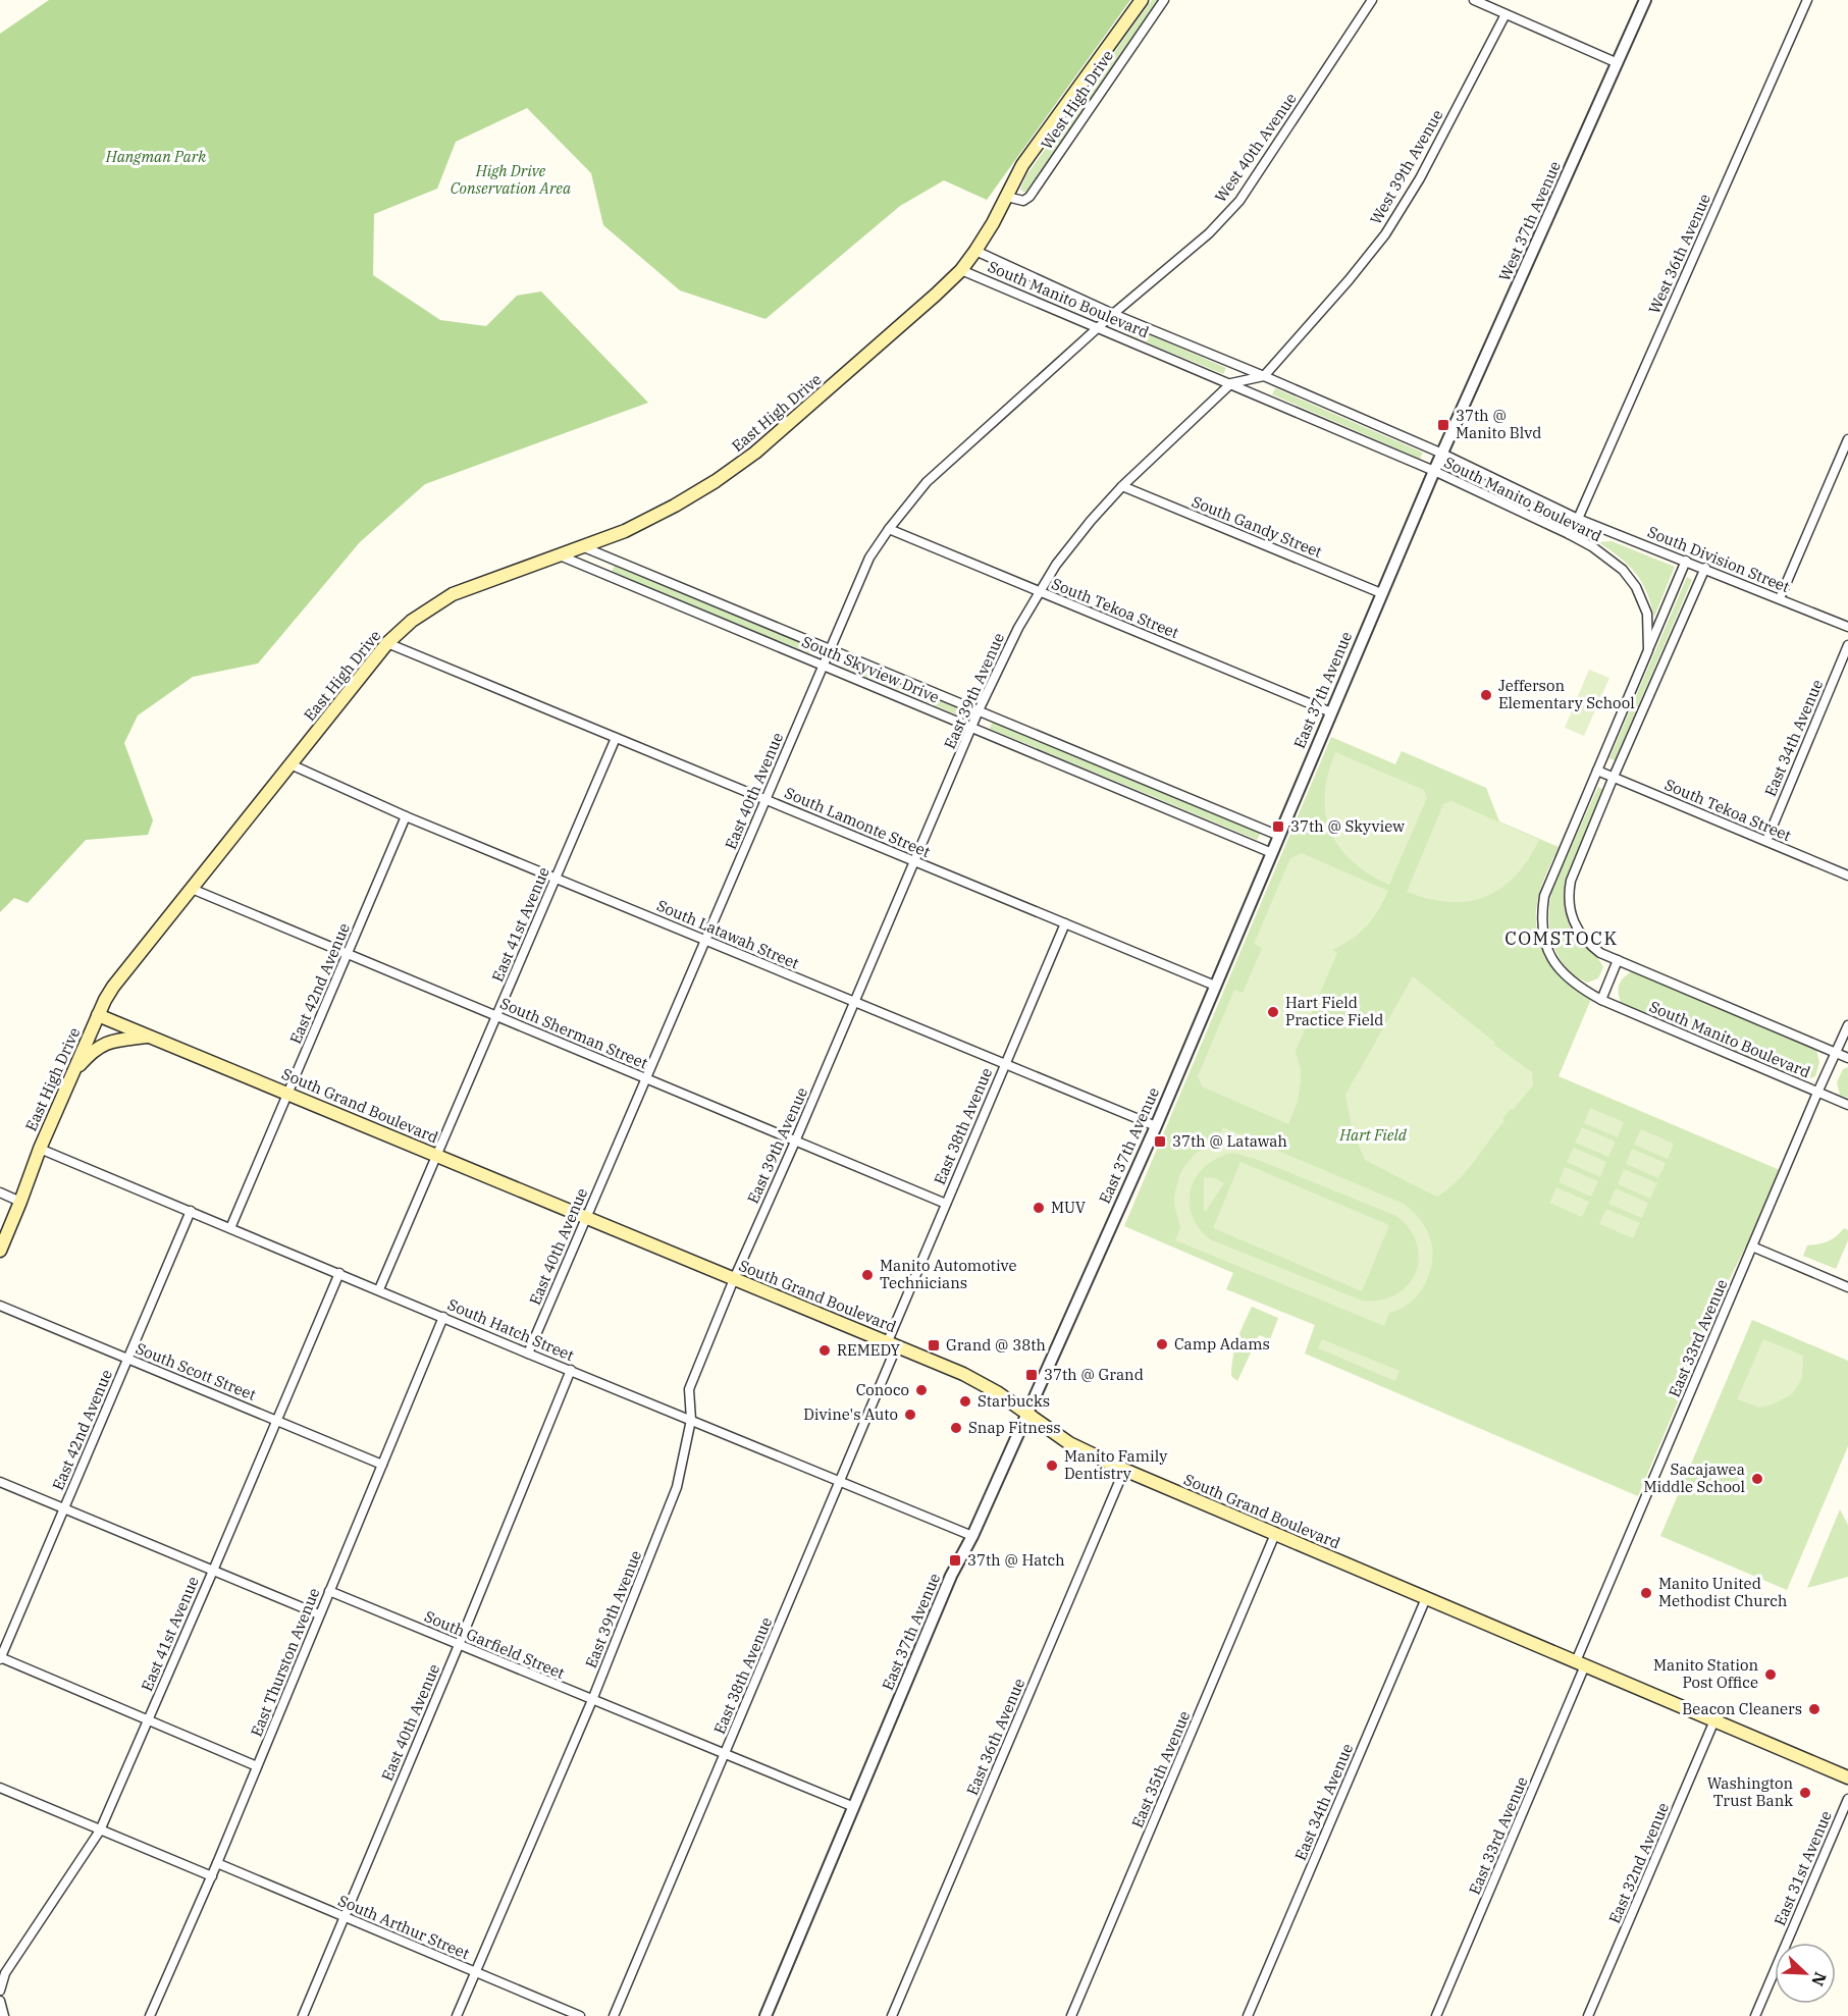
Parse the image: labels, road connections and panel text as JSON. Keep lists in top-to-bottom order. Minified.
{"streets":{"main road":["West High Drive","East High Drive","South Grand Boulevard"],"street":["West 40th Avenue","West 39th Avenue","West 37th Avenue","West 36th Avenue","South Manito Boulevard","South Gandy Street","South Division Street","South Tekoa Street","South Skyview Drive","East 37th Avenue","East 39th Avenue","East 34th Avenue","East 40th Avenue","South Lamonte Street","East 41st Avenue","South Latawah Street","East 42nd Avenue","South Sherman Street","East 38th Avenue","South Hatch Street","East 33rd Avenue","South Scott Street","South Garfield Street","East Thurston Avenue","East 36th Avenue","East 35th Avenue","East 32nd Avenue","East 31st Avenue","South Arthur Street"]},"crossings":[["West High Drive","South Manito Boulevard"],["West High Drive","East High Drive"],["West 40th Avenue","South Manito Boulevard"],["West 40th Avenue","East 40th Avenue"],["West 39th Avenue","South Manito Boulevard"],["West 37th Avenue","South Manito Boulevard"],["West 37th Avenue","East 37th Avenue"],["West 36th Avenue","South Manito Boulevard"],["West 36th Avenue","South Division Street"],["South Manito Boulevard","East High Drive"],["South Manito Boulevard","South Division Street"],["South Manito Boulevard","South Tekoa Street"],["South Manito Boulevard","East 37th Avenue"],["South Manito Boulevard","East 39th Avenue"],["South Manito Boulevard","East 40th Avenue"],["South Manito Boulevard","East 33rd Avenue"],["East High Drive","South Skyview Drive"],["East High Drive","South Lamonte Street"],["East High Drive","South Latawah Street"],["East High Drive","South Sherman Street"],["East High Drive","South Grand Boulevard"],["East High Drive","South Hatch Street"],["South Gandy Street","East 37th Avenue"],["South Gandy Street","East 39th Avenue"],["South Tekoa Street","East 37th Avenue"],["South Tekoa Street","East 39th Avenue"],["South Tekoa Street","East 34th Avenue"],["South Tekoa Street","East 40th Avenue"],["South Skyview Drive","East 37th Avenue"],["South Skyview Drive","East 39th Avenue"],["South Skyview Drive","East 40th Avenue"],["East 37th Avenue","South Lamonte Street"],["East 37th Avenue","South Latawah Street"],["East 37th Avenue","South Grand Boulevard"],["East 37th Avenue","South Hatch Street"],["East 37th Avenue","South Garfield Street"],["East 39th Avenue","South Lamonte Street"],["East 39th Avenue","South Latawah Street"],["East 39th Avenue","South Sherman Street"],["East 39th Avenue","South Grand Boulevard"],["East 39th Avenue","South Hatch Street"],["East 39th Avenue","South Garfield Street"],["East 39th Avenue","South Arthur Street"],["East 34th Avenue","South Grand Boulevard"],["East 40th Avenue","South Lamonte Street"],["East 40th Avenue","South Latawah Street"],["East 40th Avenue","South Sherman Street"],["East 40th Avenue","South Grand Boulevard"],["East 40th Avenue","South Hatch Street"],["East 40th Avenue","South Garfield Street"],["East 40th Avenue","South Arthur Street"],["South Lamonte Street","East 41st Avenue"],["South Lamonte Street","East 38th Avenue"],["East 41st Avenue","South Latawah Street"],["East 41st Avenue","South Sherman Street"],["East 41st Avenue","South Grand Boulevard"],["East 41st Avenue","South Hatch Street"],["East 41st Avenue","South Scott Street"],["South Latawah Street","East 42nd Avenue"],["South Latawah Street","East 38th Avenue"],["East 42nd Avenue","South Sherman Street"],["East 42nd Avenue","South Grand Boulevard"],["East 42nd Avenue","South Hatch Street"],["East 42nd Avenue","South Scott Street"],["South Sherman Street","East 38th Avenue"],["South Grand Boulevard","East 38th Avenue"],["South Grand Boulevard","East 33rd Avenue"],["South Grand Boulevard","East 36th Avenue"],["South Grand Boulevard","East 35th Avenue"],["South Grand Boulevard","East 32nd Avenue"],["East 38th Avenue","South Hatch Street"],["East 38th Avenue","South Garfield Street"],["South Hatch Street","East Thurston Avenue"],["South Scott Street","East Thurston Avenue"],["South Garfield Street","East Thurston Avenue"],["East Thurston Avenue","South Arthur Street"]],"districts":["COMSTOCK"],"parks":["Hangman Park","High Drive Conservation Area","Hart Field"],"places":{"transit":["37th @ Manito Blvd","37th @ Skyview","37th @ Latawah","Grand @ 38th","37th @ Grand","37th @ Hatch"],"other":["Jefferson Elementary School","Hart Field Practice Field","MUV","Manito Automotive Technicians","Camp Adams","REMEDY","Conoco","Starbucks","Divine's Auto","Snap Fitness","Manito Family Dentistry","Sacajawea Middle School","Manito United Methodist Church","Manito Station Post Office","Beacon Cleaners","Washington Trust Bank"]},"north":"bottom right"}
